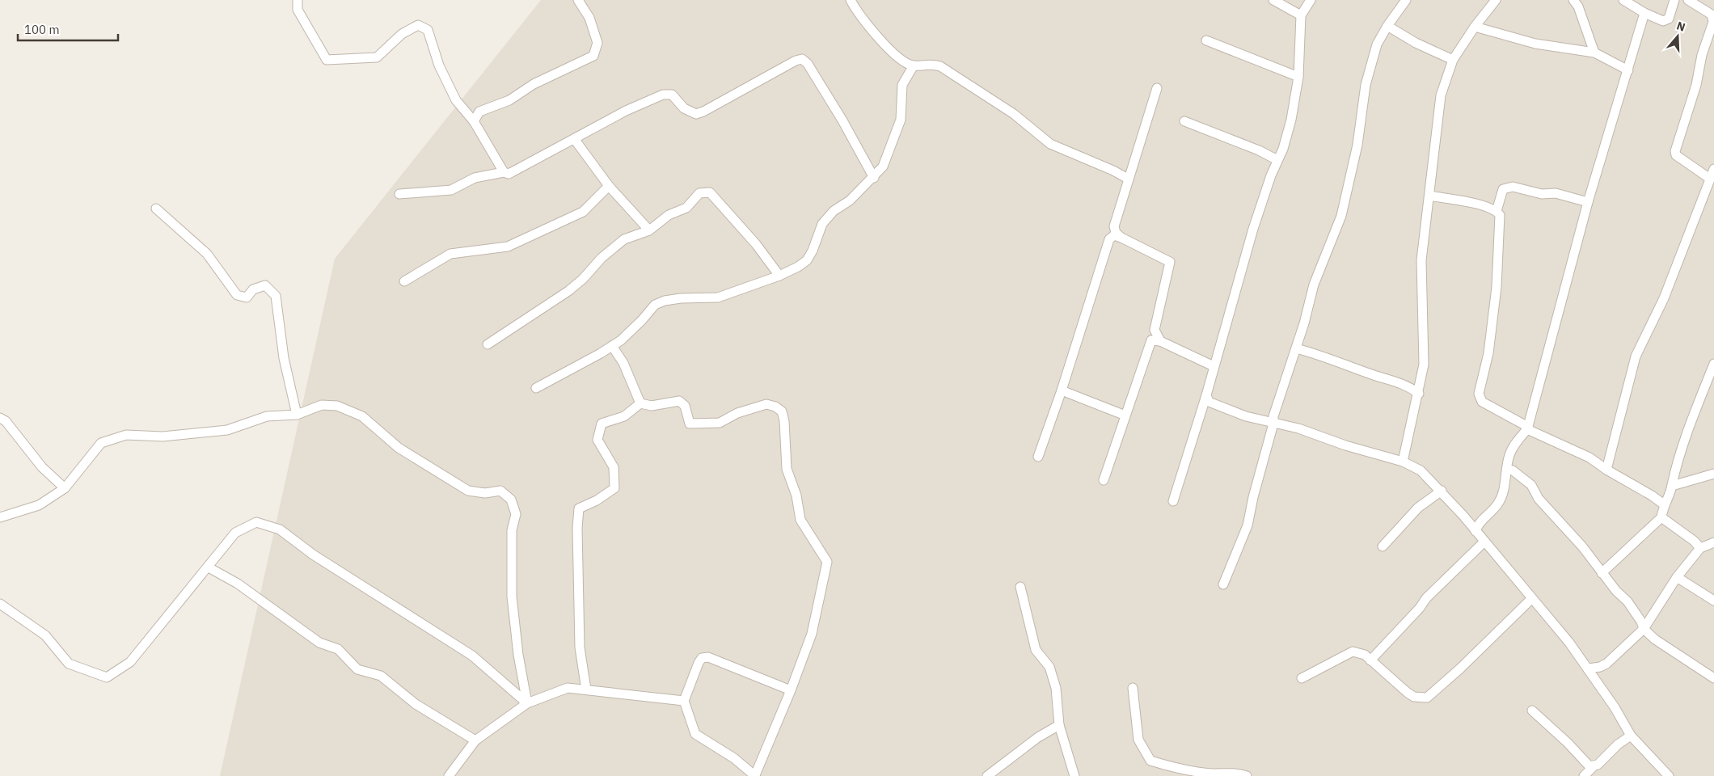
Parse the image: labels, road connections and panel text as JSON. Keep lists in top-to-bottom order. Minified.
{"scale_bar":"100 m","north":"top"}
